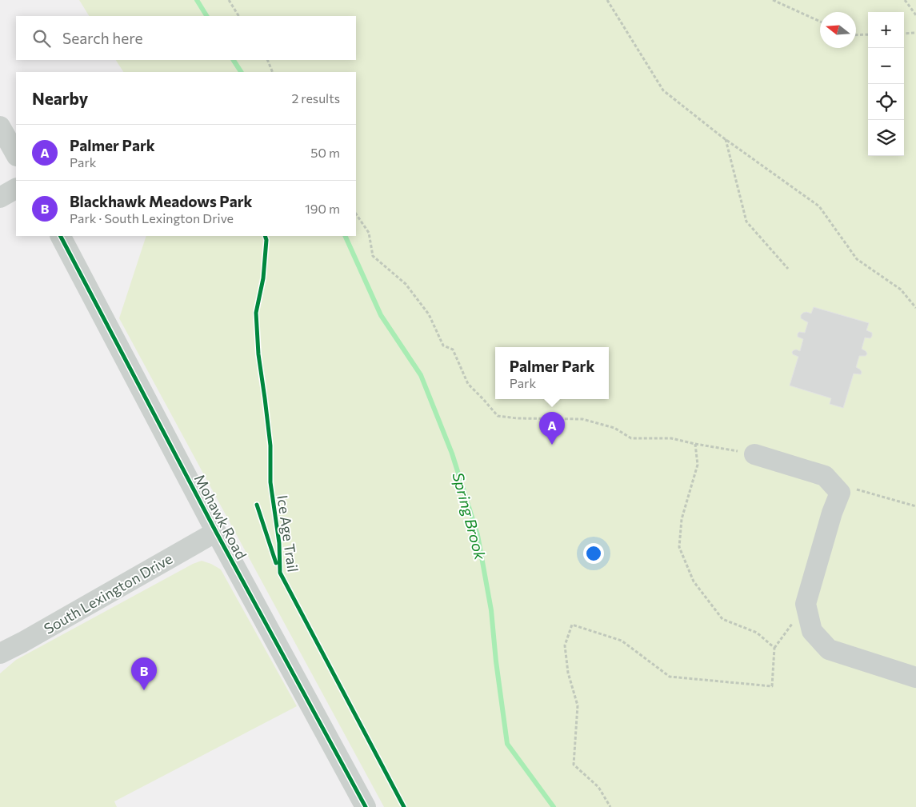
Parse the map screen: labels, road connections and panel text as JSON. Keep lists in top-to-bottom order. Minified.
{"streets":{"street":["Mohawk Road","South Lexington Drive"],"cycle path":["Ice Age Trail"]},"crossings":[["Mohawk Road","South Lexington Drive"]],"water":["Spring Brook"],"north":"left","page":{"map_buttons":["+","−"],"search":"Search here","heading":["Nearby","2 results"],"list":[{"mark":"A","name":"Palmer Park","note":"Park","value":"50 m"},{"mark":"B","name":"Blackhawk Meadows Park","note":"Park · South Lexington Drive","value":"190 m"}],"popup":["Palmer Park","Park"],"pins":["A","B"]}}
